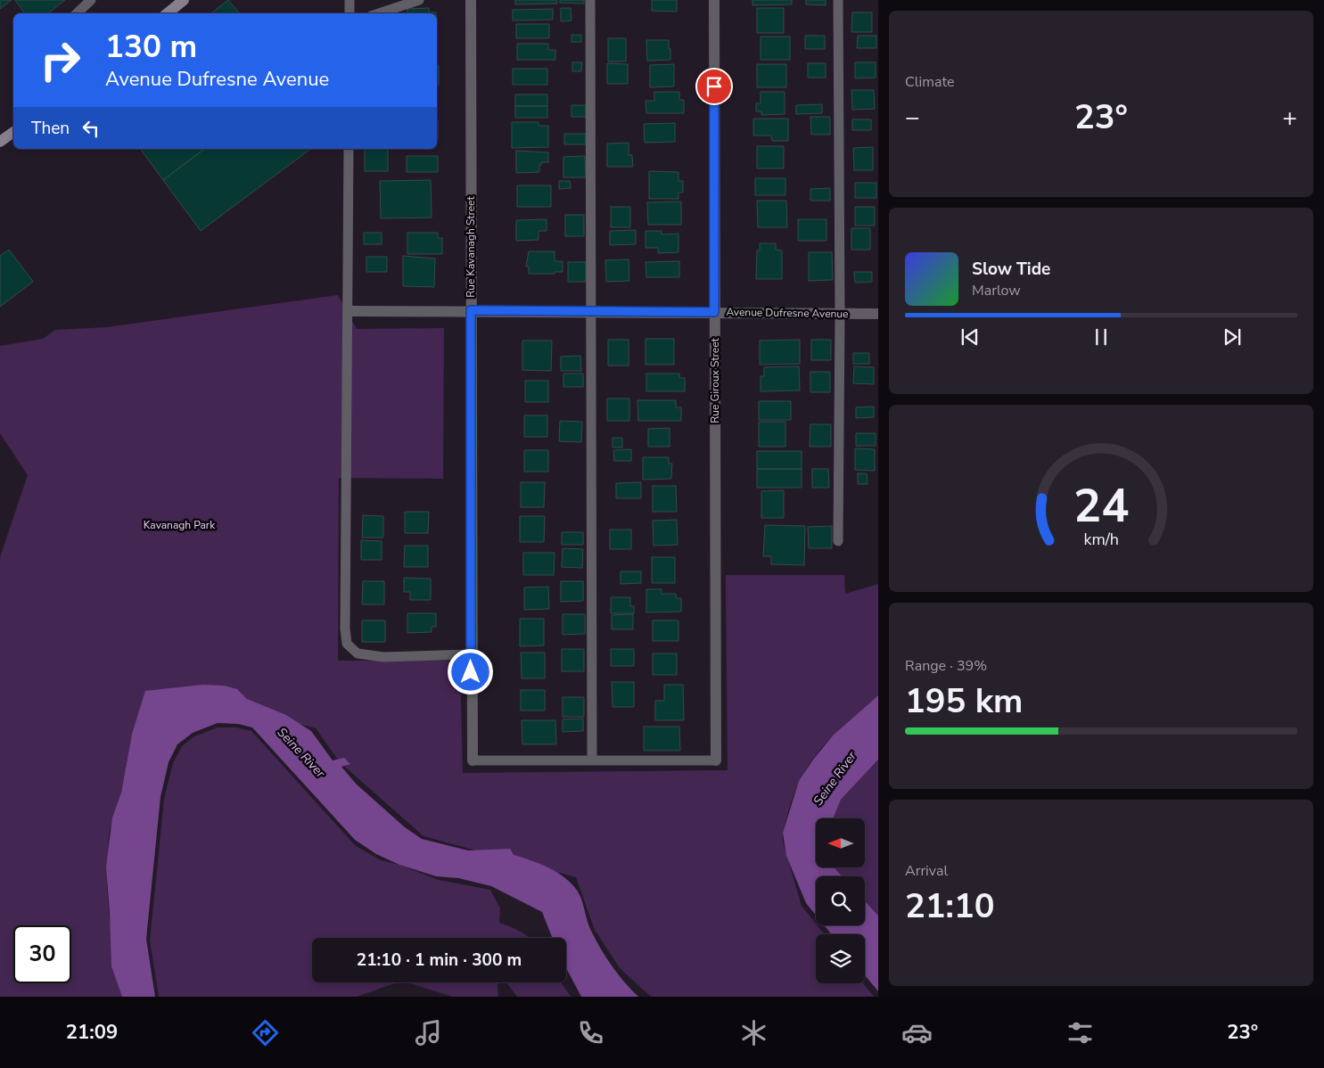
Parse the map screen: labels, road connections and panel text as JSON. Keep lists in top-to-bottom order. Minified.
{"streets":{"street":["Rue Kavanagh Street","Avenue Dufresne Avenue","Rue Giroux Street"]},"crossings":[["Rue Kavanagh Street","Avenue Dufresne Avenue"],["Avenue Dufresne Avenue","Rue Giroux Street"]],"water":["Seine River"],"parks":["Kavanagh Park"],"north":"left","page":{"tile":["Climate",["Range · 39%","195 km"],["Arrival","21:10"]],"turn":["130 m","Avenue Dufresne Avenue"],"heat":["−","23°","+"],"then":"Then","song":["Slow Tide","Marlow"],"limit":"30","trip":"21:10 · 1 min · 300 m","tabs":["21:09","23°"],"gauge":["24","km/h"]}}
